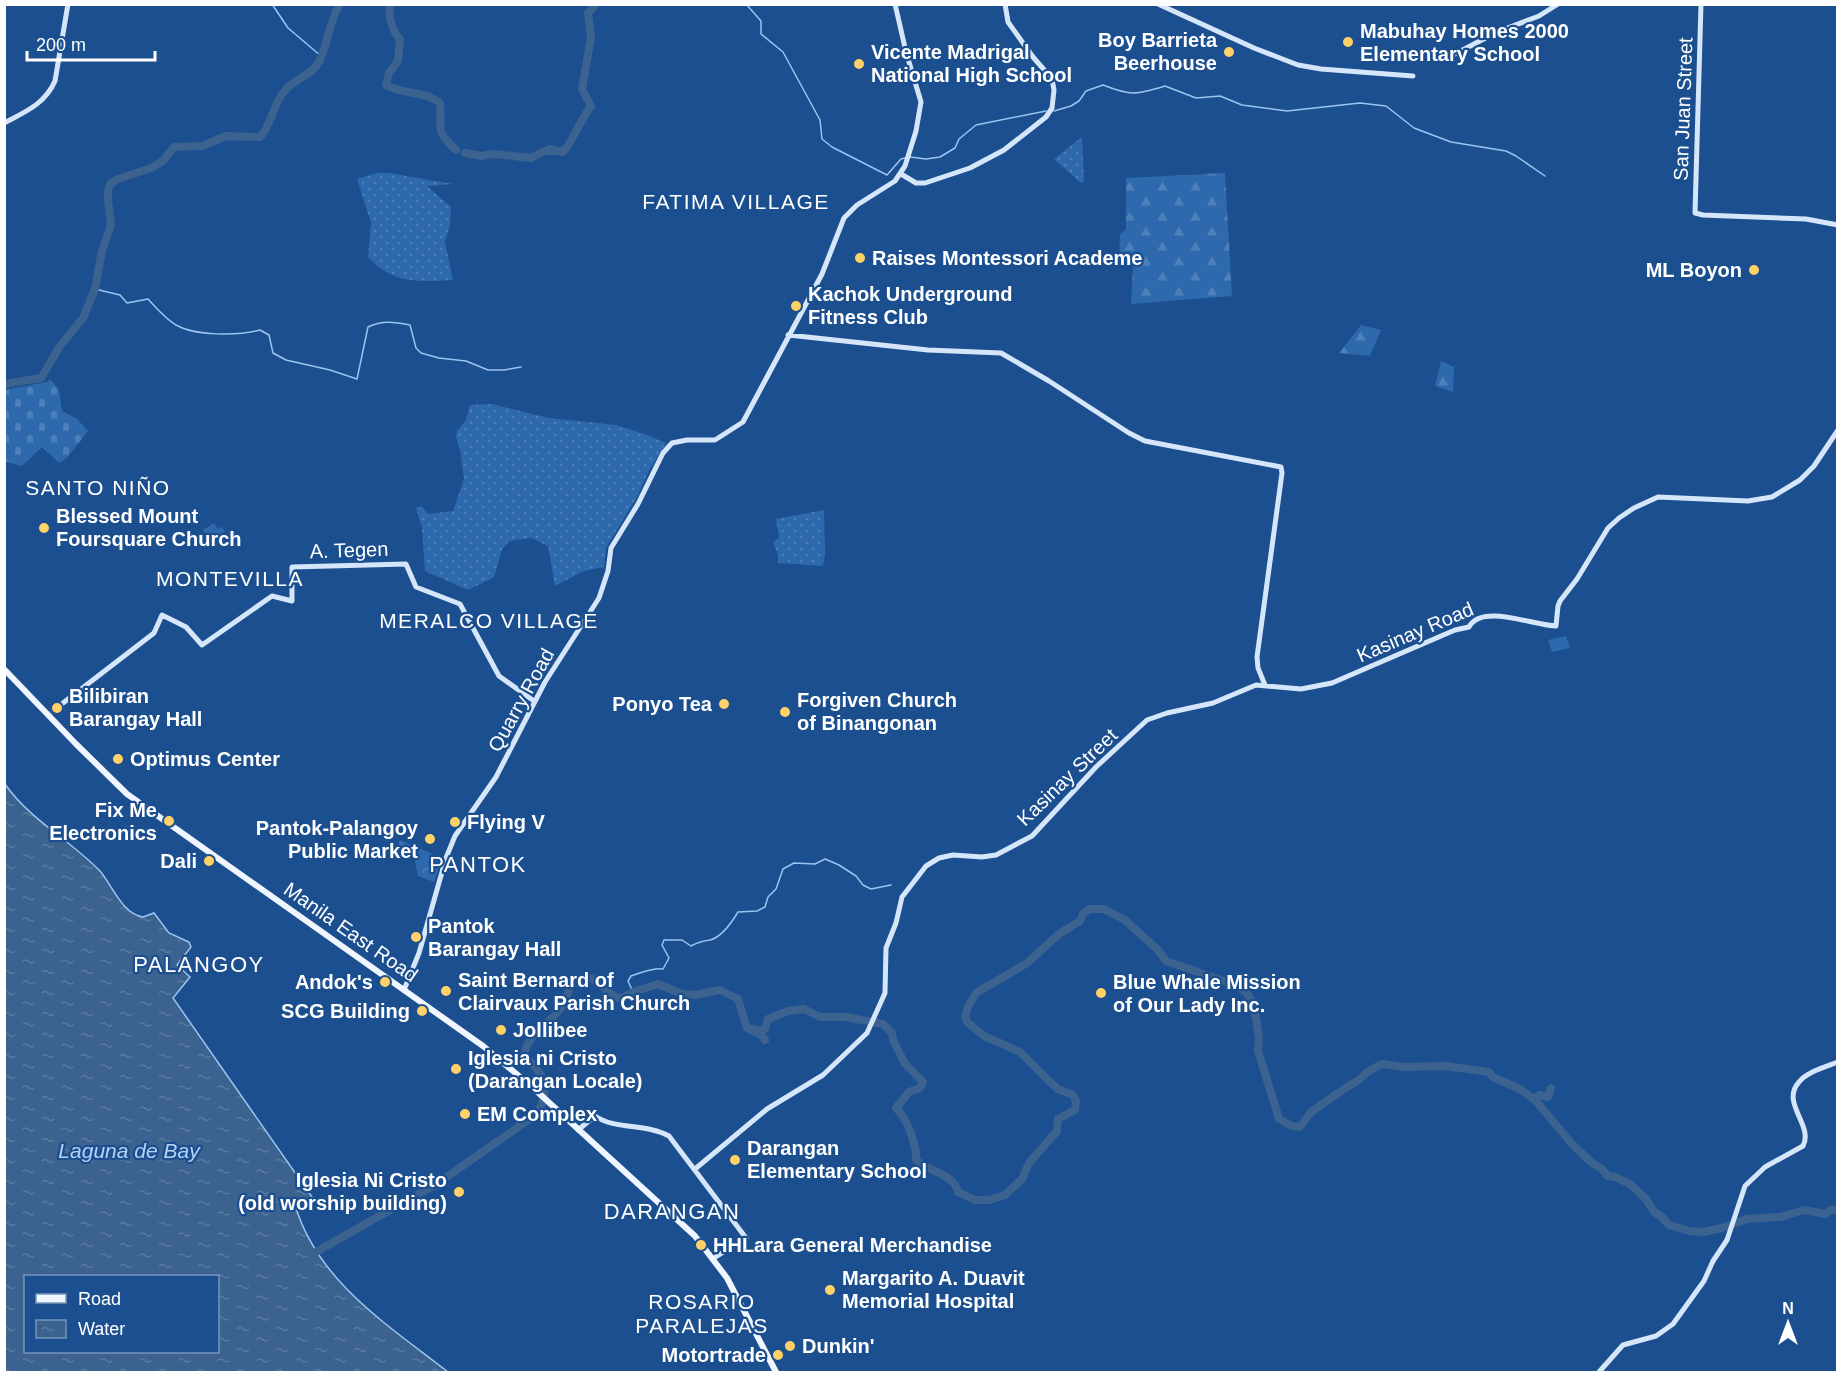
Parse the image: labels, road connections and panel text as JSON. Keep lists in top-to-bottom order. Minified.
{"streets":{"main road":["Manila East Road"],"street":["San Juan Street","A. Tegen","Kasinay Road","Quarry Road","Kasinay Street"]},"crossings":[["A. Tegen","Quarry Road"],["Kasinay Road","Kasinay Street"],["Quarry Road","Manila East Road"]],"districts":["FATIMA VILLAGE","SANTO NIÑO","MONTEVILLA","MERALCO VILLAGE","PANTOK","PALANGOY","DARANGAN","ROSARIO PARALEJAS"],"water":["Laguna de Bay"],"places":["Mabuhay Homes 2000 Elementary School","Boy Barrieta Beerhouse","Vicente Madrigal National High School","Raises Montessori Academe","ML Boyon","Kachok Underground Fitness Club","Blessed Mount Foursquare Church","Ponyo Tea","Bilibiran Barangay Hall","Forgiven Church of Binangonan","Optimus Center","Fix Me Electronics","Flying V","Pantok-Palangoy Public Market","Dali","Pantok Barangay Hall","Andok's","Saint Bernard of Clairvaux Parish Church","Blue Whale Mission of Our Lady Inc.","SCG Building","Jollibee","Iglesia ni Cristo (Darangan Locale)","EM Complex","Darangan Elementary School","Iglesia Ni Cristo (old worship building)","HHLara General Merchandise","Margarito A. Duavit Memorial Hospital","Dunkin'","Motortrade"],"legend":["Road","Water"],"scale_bar":"200 m","north":"top"}
